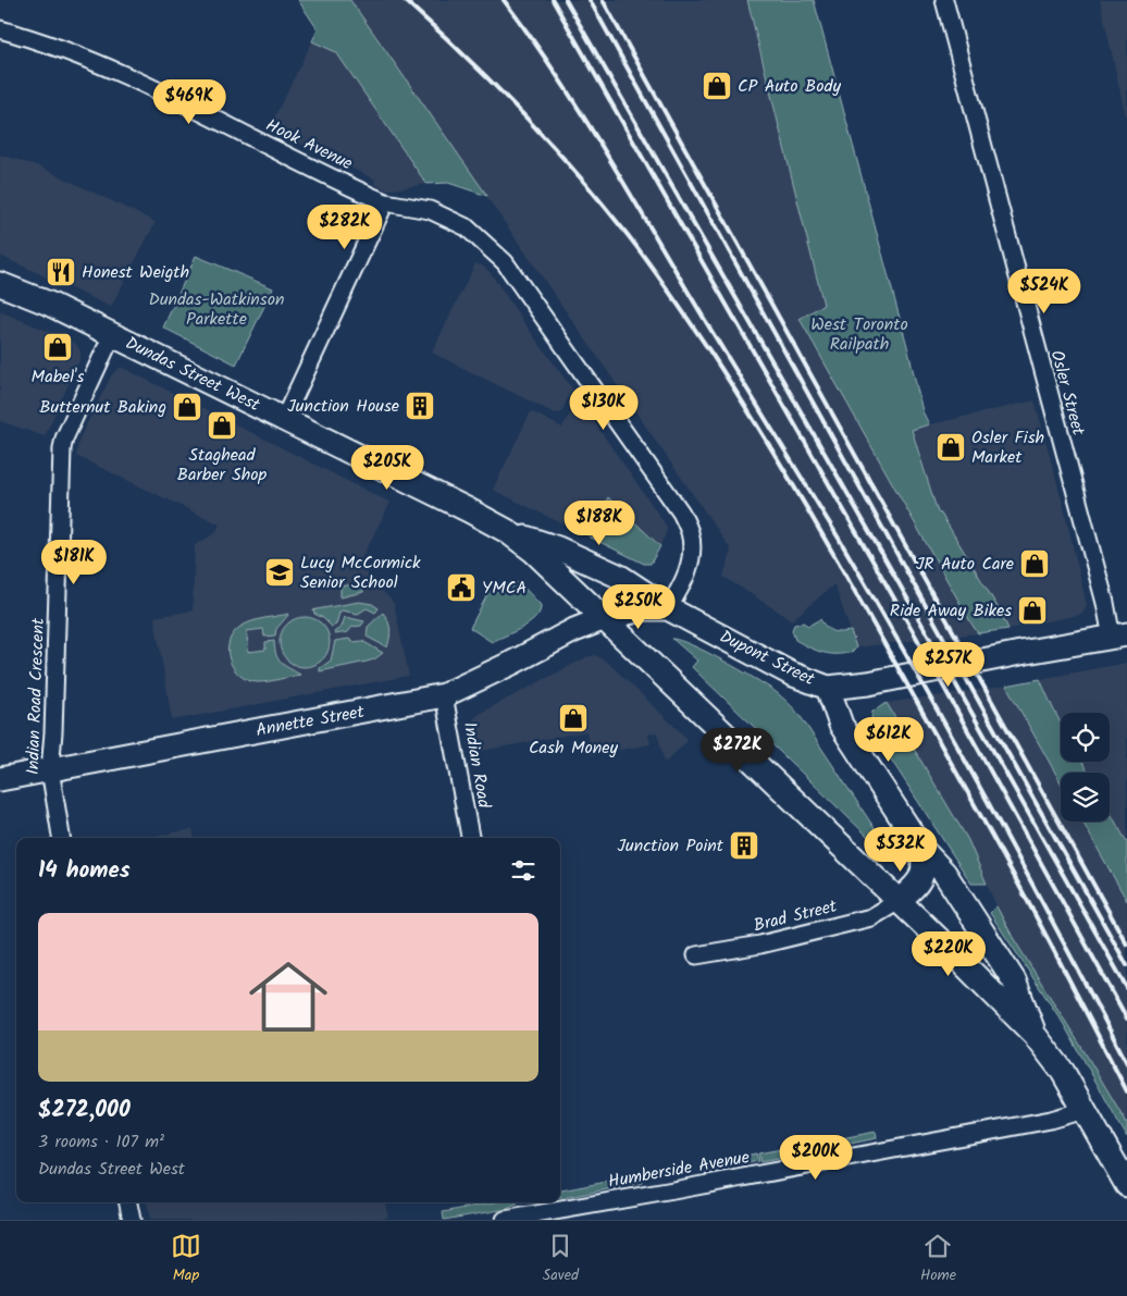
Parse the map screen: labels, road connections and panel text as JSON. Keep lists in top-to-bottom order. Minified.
{"streets":{"main road":["Dundas Street West","Dupont Street","Annette Street"],"street":["Hook Avenue","Osler Street","Indian Road Crescent","Indian Road","Brad Street","Humberside Avenue"]},"crossings":[["Hook Avenue","Dupont Street"],["Dundas Street West","Dupont Street"],["Dundas Street West","Indian Road Crescent"],["Dundas Street West","Annette Street"],["Dundas Street West","Brad Street"],["Dundas Street West","Humberside Avenue"],["Osler Street","Dupont Street"],["Indian Road Crescent","Annette Street"],["Annette Street","Indian Road"]],"parks":["Dundas-Watkinson Parkette","West Toronto Railpath"],"places":{"shop":["CP Auto Body","Mabel's","Butternut Baking","Staghead Barber Shop","Osler Fish Market","JR Auto Care","Ride Away Bikes","Cash Money"],"restaurant":["Honest Weigth"],"building":["Junction House","Junction Point"],"school or university":["Lucy McCormick Senior School"],"public building":["YMCA"]},"page":{"price":["$469K","$282K","$524K","$130K","$205K","$188K","$181K","$250K","$257K","$612K","$272K","$532K","$220K","$200K"],"heading":"14 homes","list":[{"name":"$272,000","note":"3 rooms · 107 m² · Dundas Street West"}],"tabs":["Map","Saved","Home"]}}
